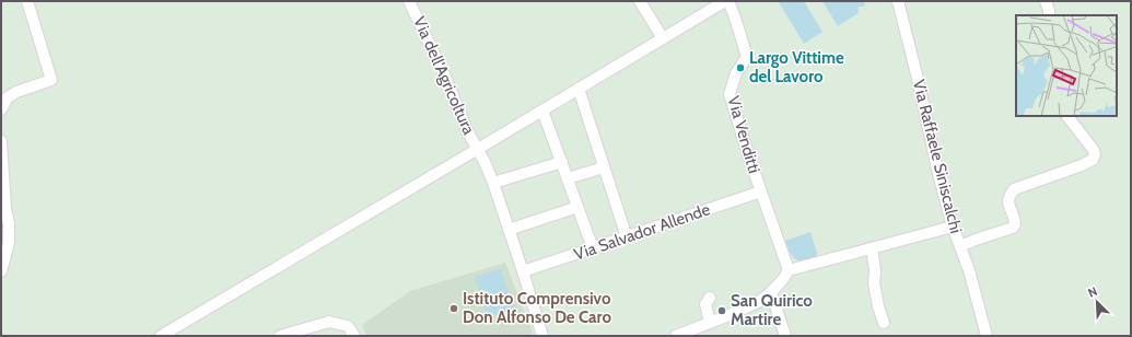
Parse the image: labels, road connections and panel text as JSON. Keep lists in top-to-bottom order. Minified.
{"streets":{"street":["Via dell'Agricoltura","Via Venditti","Via Raffaele Siniscalchi","Via Salvador Allende"]},"crossings":[["Via dell'Agricoltura","Via Salvador Allende"],["Via Venditti","Via Salvador Allende"]],"places":["Largo Vittime del Lavoro","Istituto Comprensivo Don Alfonso De Caro","San Quirico Martire"],"north":"top left"}
